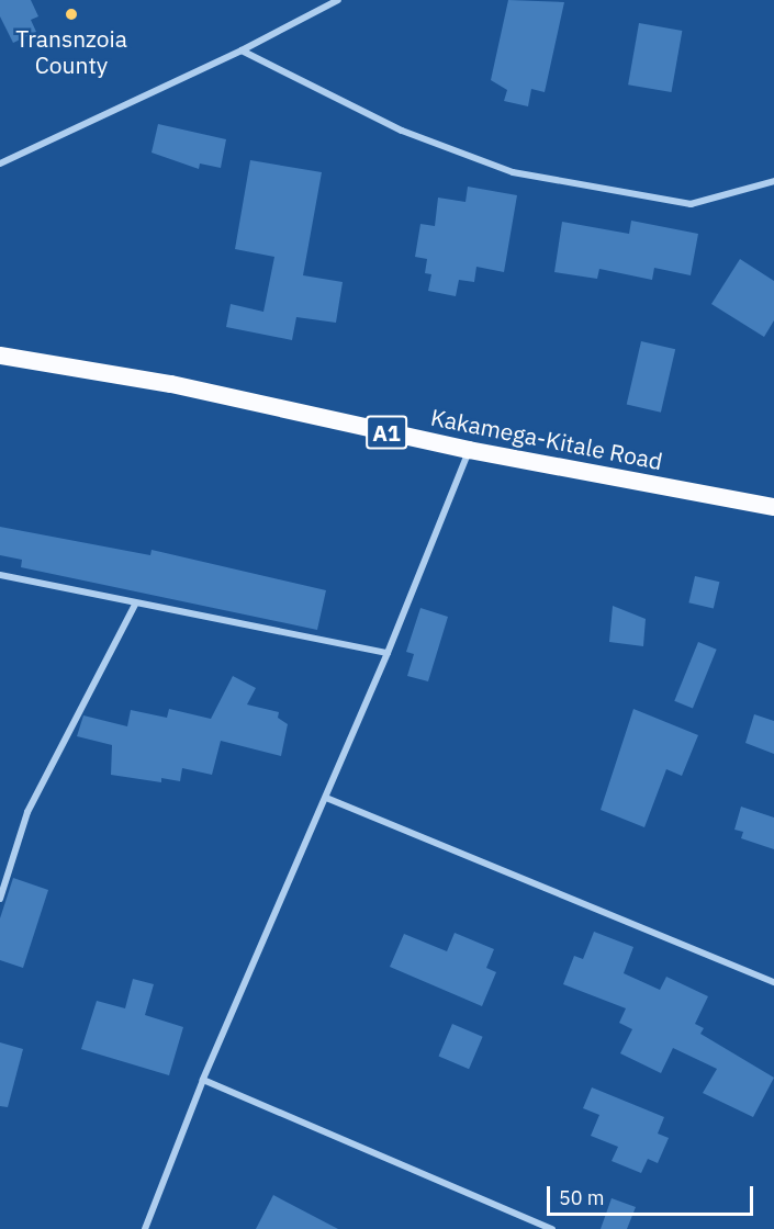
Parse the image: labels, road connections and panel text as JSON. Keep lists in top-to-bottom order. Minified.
{"streets":{"highway":["A1","Kakamega-Kitale Road"]},"places":["Transnzoia County"],"scale_bar":"50 m"}
